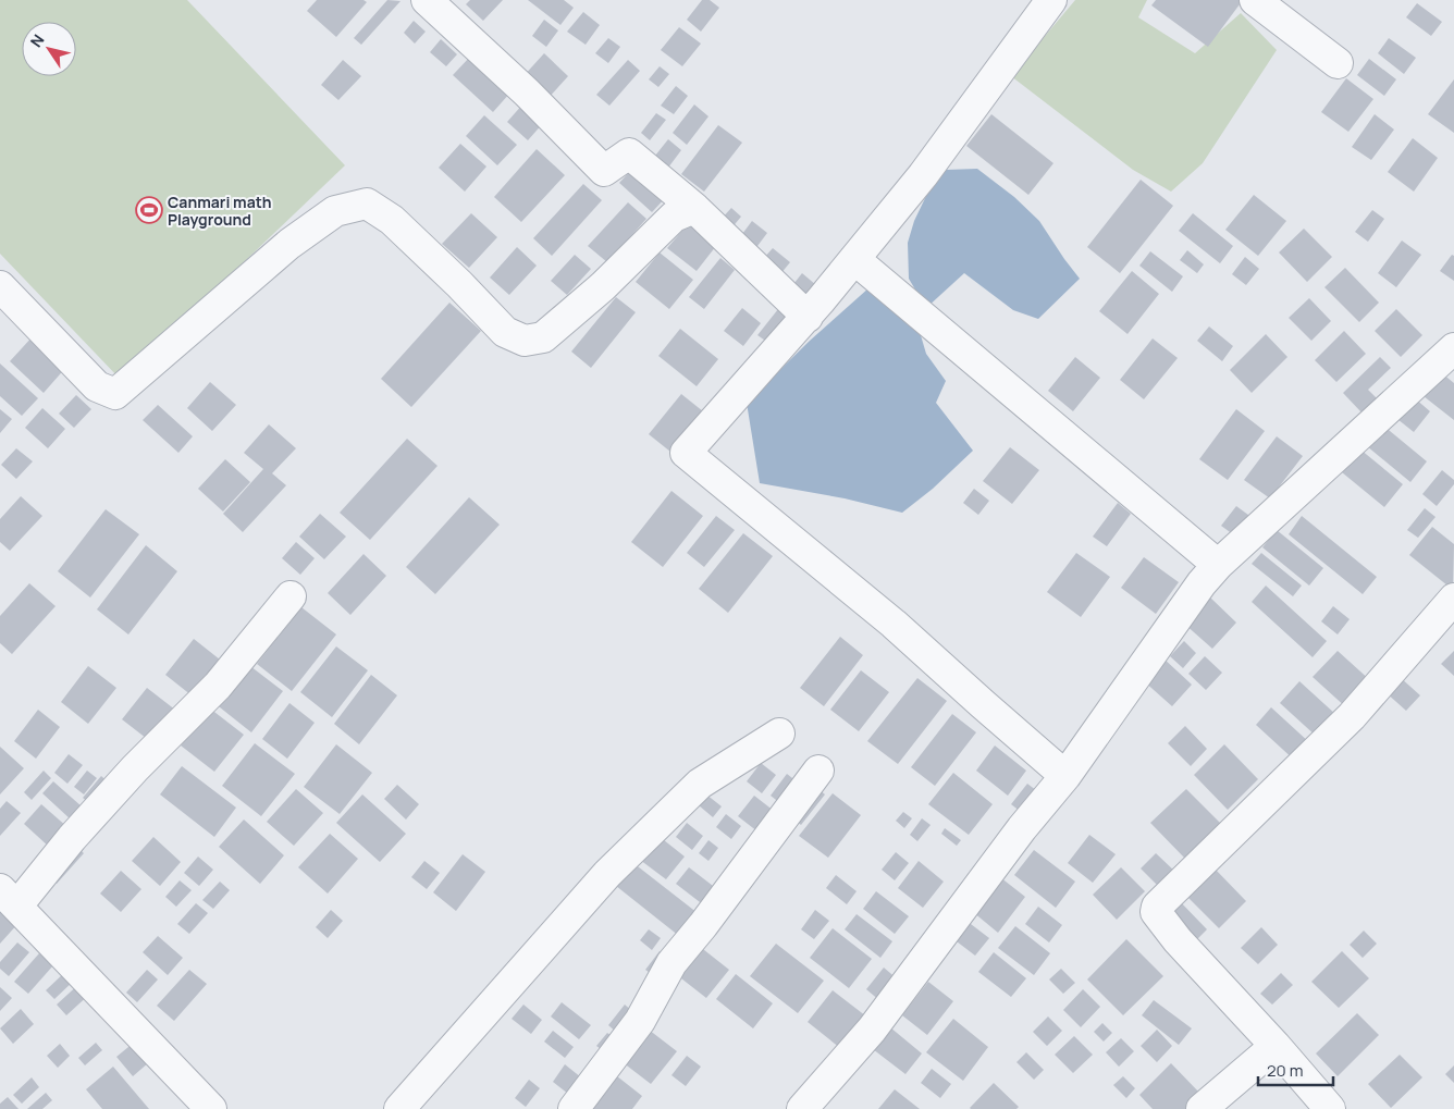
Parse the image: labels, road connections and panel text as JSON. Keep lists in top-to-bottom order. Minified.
{"places":{"sports":["Canmari math Playground"]},"scale_bar":"20 m","north":"top left"}
